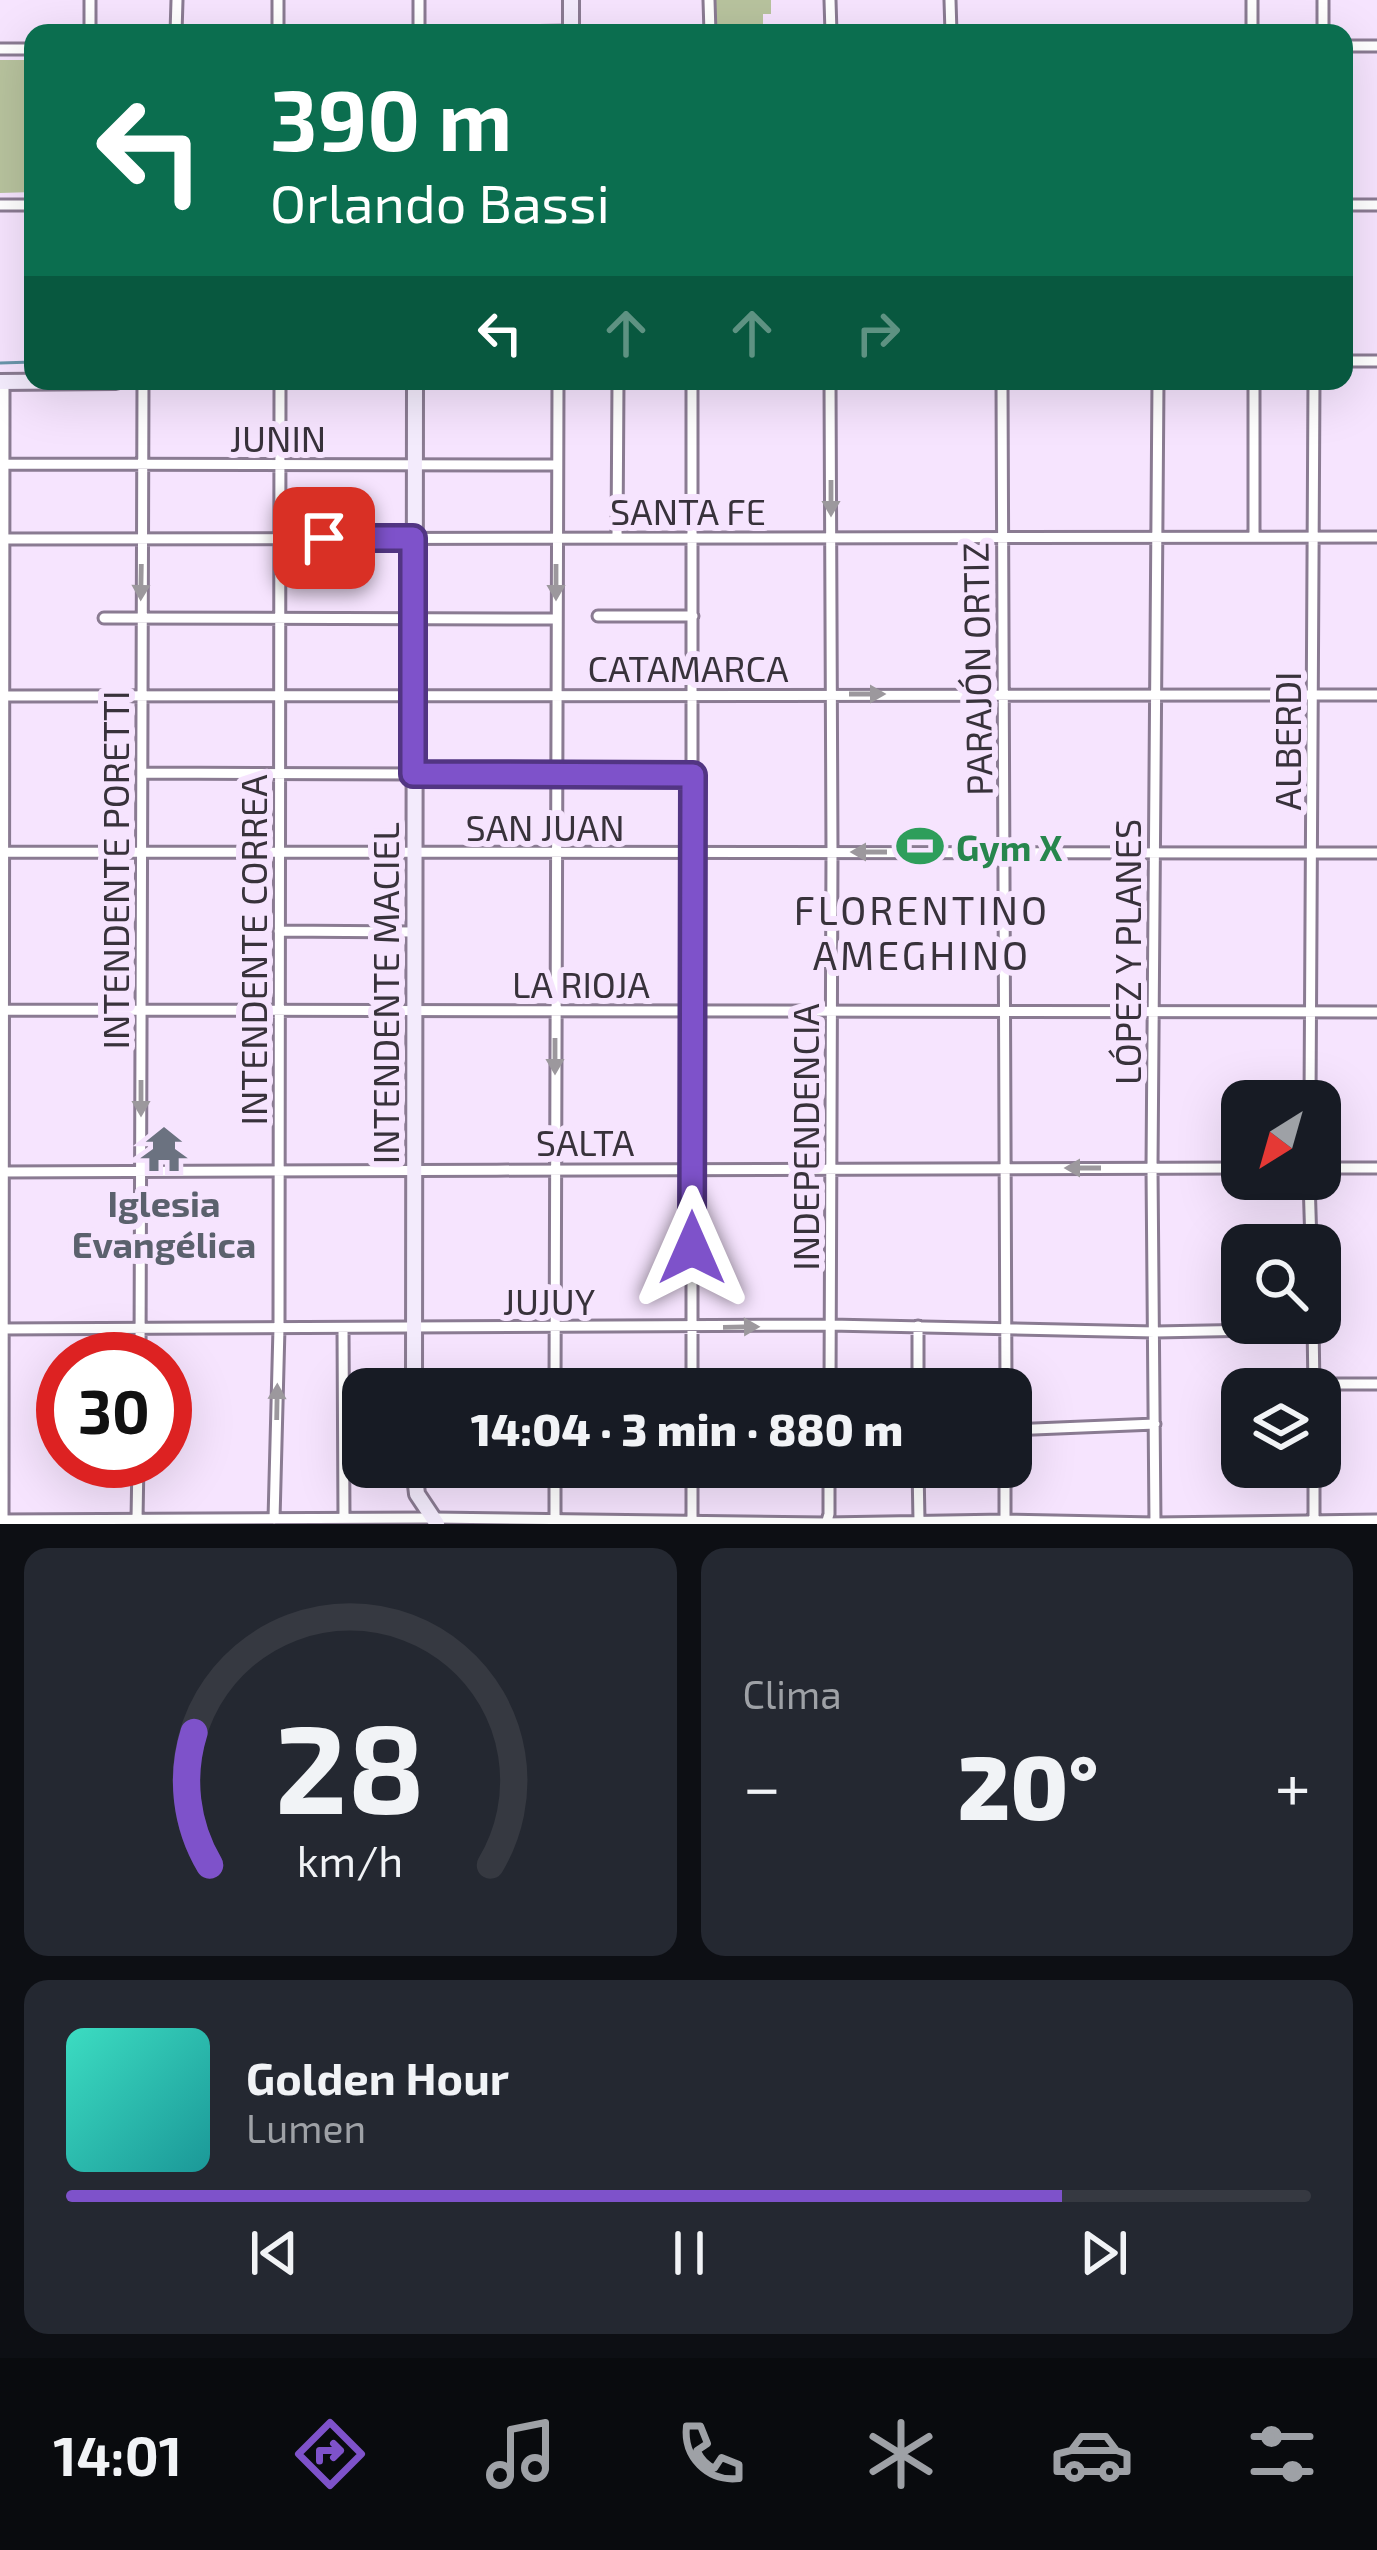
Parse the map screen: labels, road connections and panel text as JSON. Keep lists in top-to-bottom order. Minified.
{"streets":{"main road":["INTENDENTE MACIEL"],"street":["JUNIN","SANTA FE","CATAMARCA","PARAJÓN ORTIZ","ALBERDI","SAN JUAN","INTENDENTE PORETTI","INTENDENTE CORREA","LÓPEZ Y PLANES","LA RIOJA","INDEPENDENCIA","SALTA","JUJUY"]},"crossings":[["JUNIN","INTENDENTE PORETTI"],["JUNIN","INTENDENTE CORREA"],["JUNIN","INTENDENTE MACIEL"],["SANTA FE","PARAJÓN ORTIZ"],["SANTA FE","ALBERDI"],["SANTA FE","INTENDENTE PORETTI"],["SANTA FE","INTENDENTE CORREA"],["SANTA FE","LÓPEZ Y PLANES"],["SANTA FE","INTENDENTE MACIEL"],["SANTA FE","INDEPENDENCIA"],["CATAMARCA","PARAJÓN ORTIZ"],["CATAMARCA","ALBERDI"],["CATAMARCA","INTENDENTE PORETTI"],["CATAMARCA","INTENDENTE CORREA"],["CATAMARCA","LÓPEZ Y PLANES"],["CATAMARCA","INTENDENTE MACIEL"],["CATAMARCA","INDEPENDENCIA"],["PARAJÓN ORTIZ","SAN JUAN"],["PARAJÓN ORTIZ","LA RIOJA"],["PARAJÓN ORTIZ","SALTA"],["PARAJÓN ORTIZ","JUJUY"],["ALBERDI","SAN JUAN"],["ALBERDI","LA RIOJA"],["SAN JUAN","INTENDENTE PORETTI"],["SAN JUAN","INTENDENTE CORREA"],["SAN JUAN","LÓPEZ Y PLANES"],["SAN JUAN","INTENDENTE MACIEL"],["SAN JUAN","INDEPENDENCIA"],["INTENDENTE PORETTI","LA RIOJA"],["INTENDENTE PORETTI","SALTA"],["INTENDENTE PORETTI","JUJUY"],["INTENDENTE CORREA","LA RIOJA"],["INTENDENTE CORREA","SALTA"],["INTENDENTE CORREA","JUJUY"],["LÓPEZ Y PLANES","LA RIOJA"],["LÓPEZ Y PLANES","SALTA"],["LÓPEZ Y PLANES","JUJUY"],["LA RIOJA","INTENDENTE MACIEL"],["LA RIOJA","INDEPENDENCIA"],["INTENDENTE MACIEL","SALTA"],["INTENDENTE MACIEL","JUJUY"],["INDEPENDENCIA","SALTA"],["INDEPENDENCIA","JUJUY"]],"districts":["FLORENTINO AMEGHINO"],"places":{"sports":["Gym X"],"temple":["Iglesia Evangélica"]},"north":"bottom left","page":{"turn":["390 m","Orlando Bassi"],"limit":"30","trip":"14:04 · 3 min · 880 m","tile":"Clima","heat":["−","20°","+"],"song":["Golden Hour","Lumen"],"tabs":"14:01","gauge":["28","km/h"]}}
